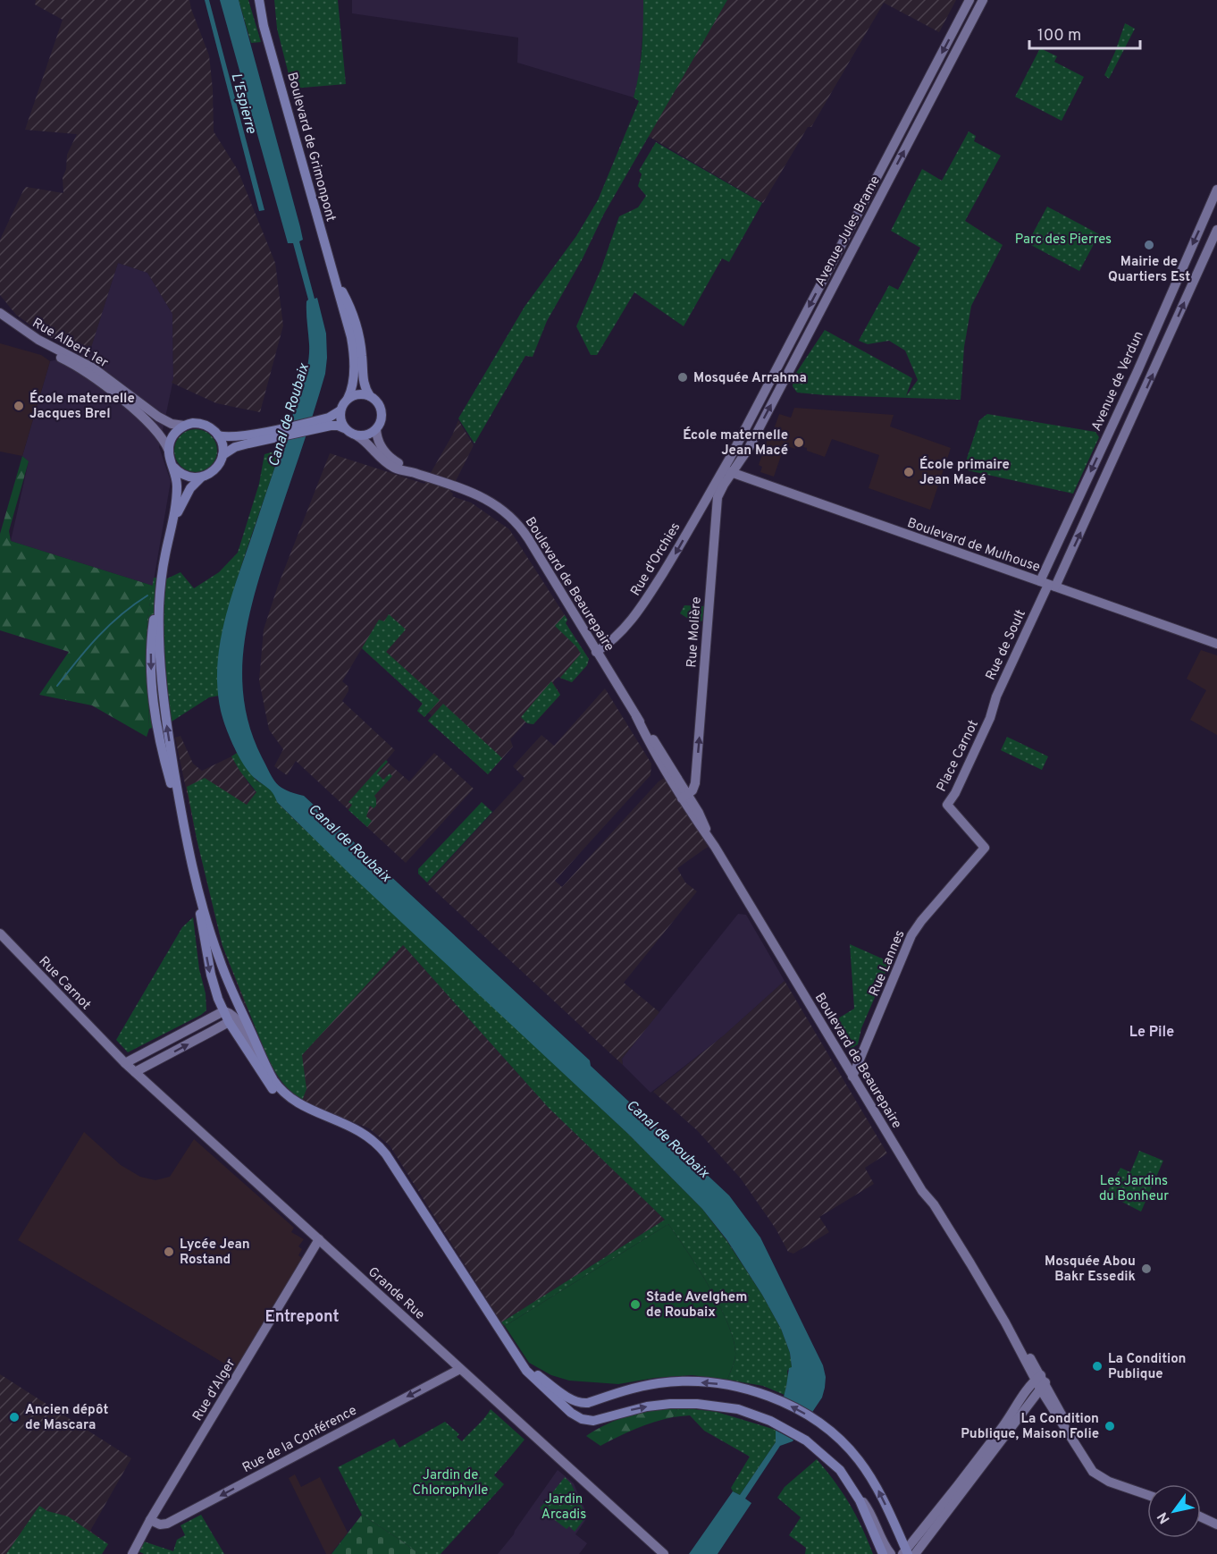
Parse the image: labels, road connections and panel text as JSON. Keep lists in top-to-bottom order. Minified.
{"streets":{"main road":["Boulevard de Grimonpont"],"street":["Avenue Jules Brame","Rue Albert 1er","Avenue de Verdun","Boulevard de Mulhouse","Rue d'Orchies","Boulevard de Beaurepaire","Rue Molière","Rue de Soult","Place Carnot","Rue Lannes","Rue Carnot","Grande Rue","Rue d'Alger","Rue de la Conférence"]},"crossings":[["Avenue Jules Brame","Boulevard de Mulhouse"],["Avenue Jules Brame","Rue d'Orchies"],["Avenue Jules Brame","Rue Molière"],["Avenue de Verdun","Boulevard de Mulhouse"],["Avenue de Verdun","Rue de Soult"],["Boulevard de Mulhouse","Rue d'Orchies"],["Boulevard de Mulhouse","Rue Molière"],["Boulevard de Mulhouse","Rue de Soult"],["Rue d'Orchies","Boulevard de Beaurepaire"],["Rue d'Orchies","Rue Molière"],["Boulevard de Beaurepaire","Rue Molière"],["Boulevard de Beaurepaire","Rue Lannes"],["Rue de Soult","Place Carnot"],["Place Carnot","Rue Lannes"],["Rue Carnot","Grande Rue"],["Grande Rue","Rue d'Alger"],["Grande Rue","Rue de la Conférence"],["Rue d'Alger","Rue de la Conférence"]],"one_way":["Rue d'Orchies","Rue Molière","Rue de la Conférence"],"districts":["Le Pile","Entrepont"],"water":["L'Espierre","Canal de Roubaix"],"parks":["Parc des Pierres","Les Jardins du Bonheur","Jardin de Chlorophylle","Jardin Arcadis"],"places":["Mairie de Quartiers Est","Mosquée Arrahma","École maternelle Jacques Brel","École maternelle Jean Macé","École primaire Jean Macé","Lycée Jean Rostand","Mosquée Abou Bakr Essedik","Stade Avelghem de Roubaix","La Condition Publique","Ancien dépôt de Mascara","La Condition Publique, Maison Folie"],"scale_bar":"100 m","north":"bottom left"}
